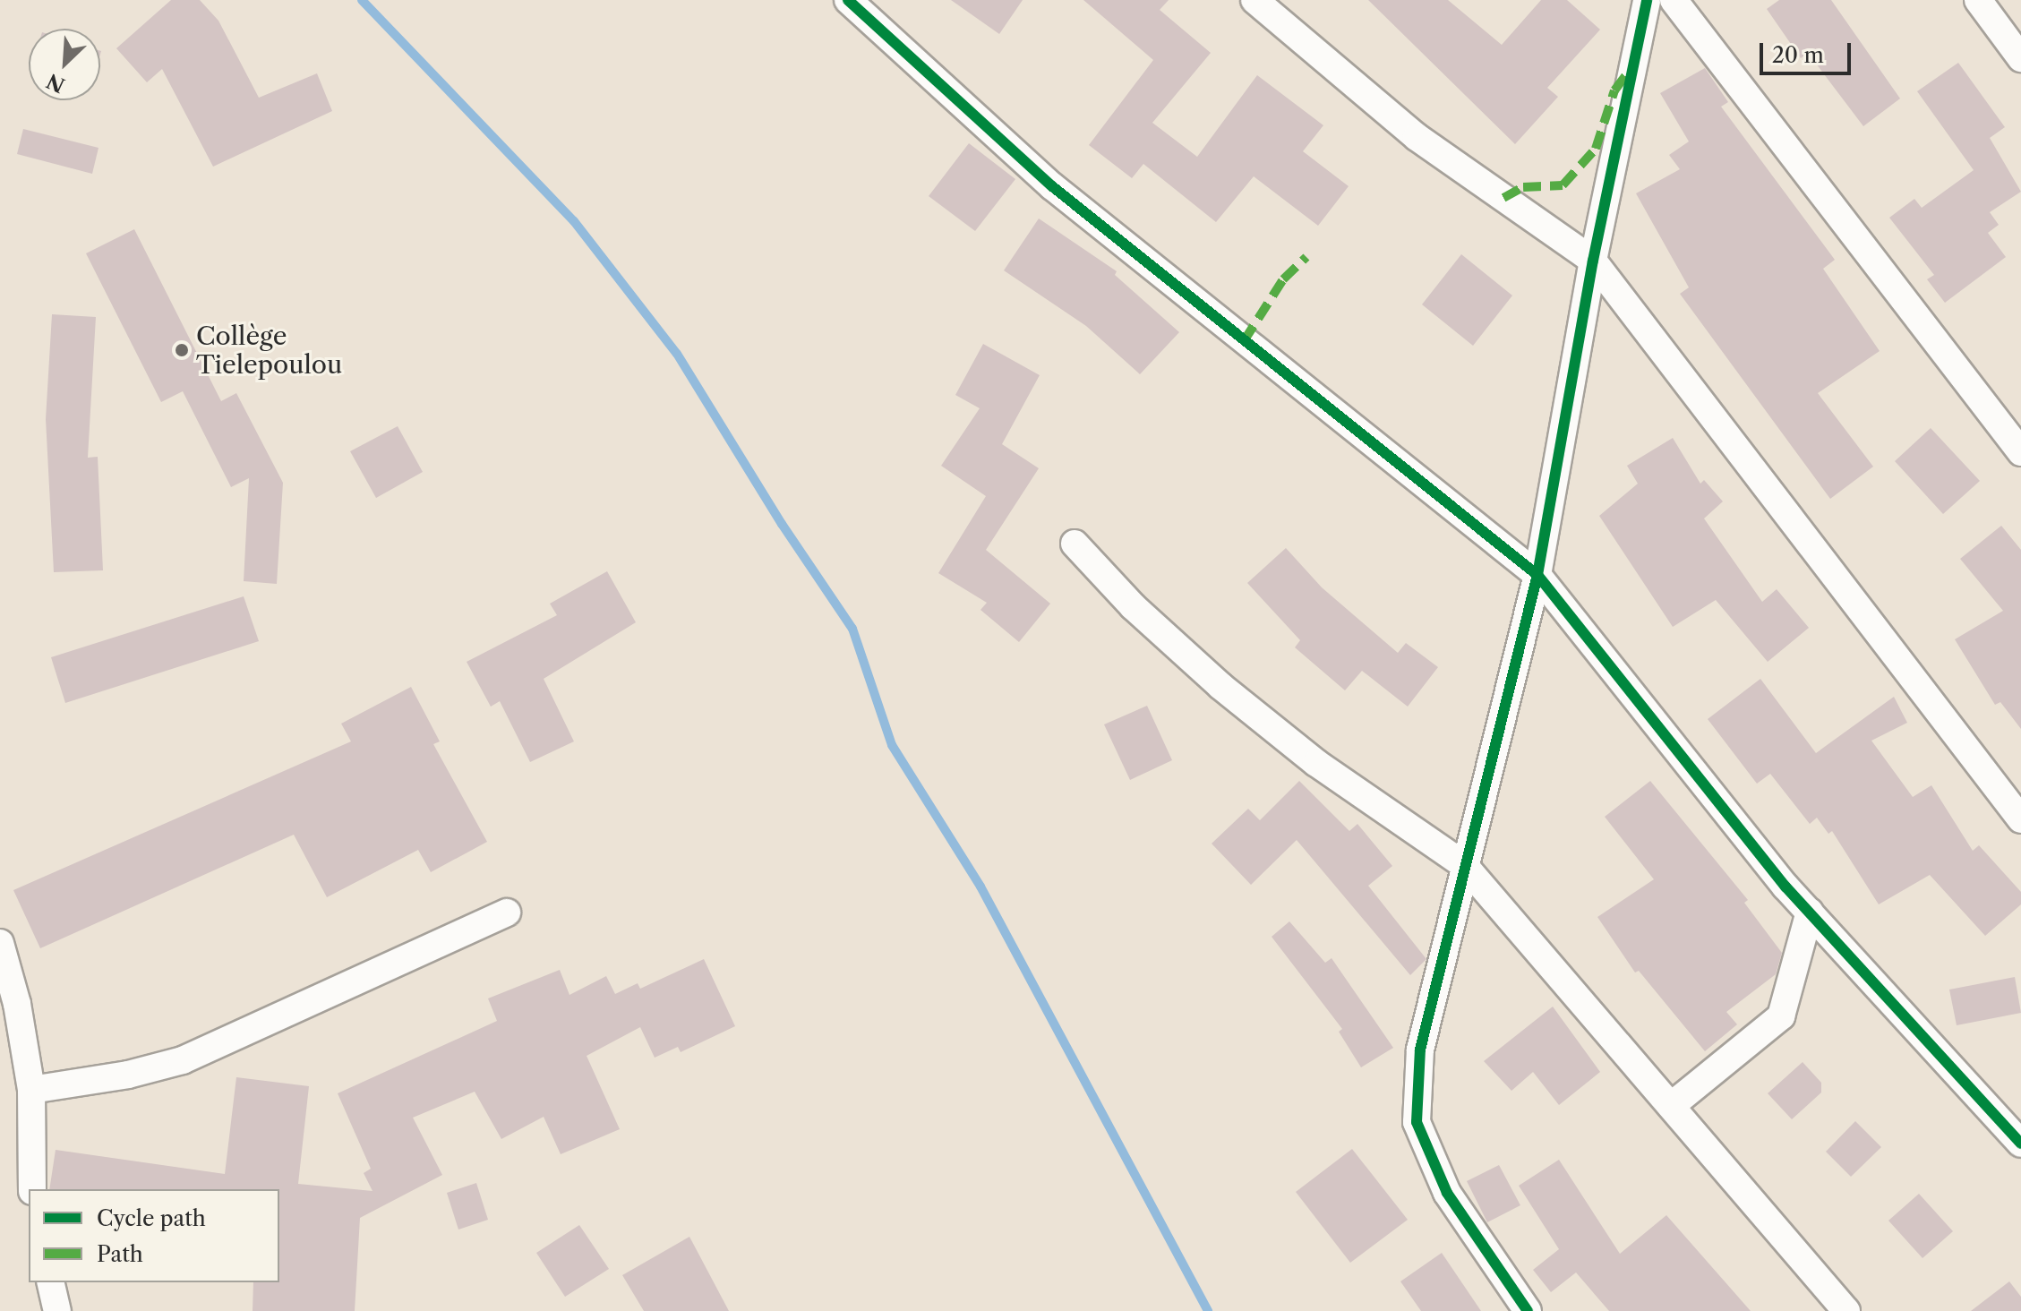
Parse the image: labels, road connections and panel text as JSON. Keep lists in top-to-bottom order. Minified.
{"places":["Collège Tielepoulou"],"legend":["Cycle path","Path"],"scale_bar":"20 m","north":"bottom left"}
